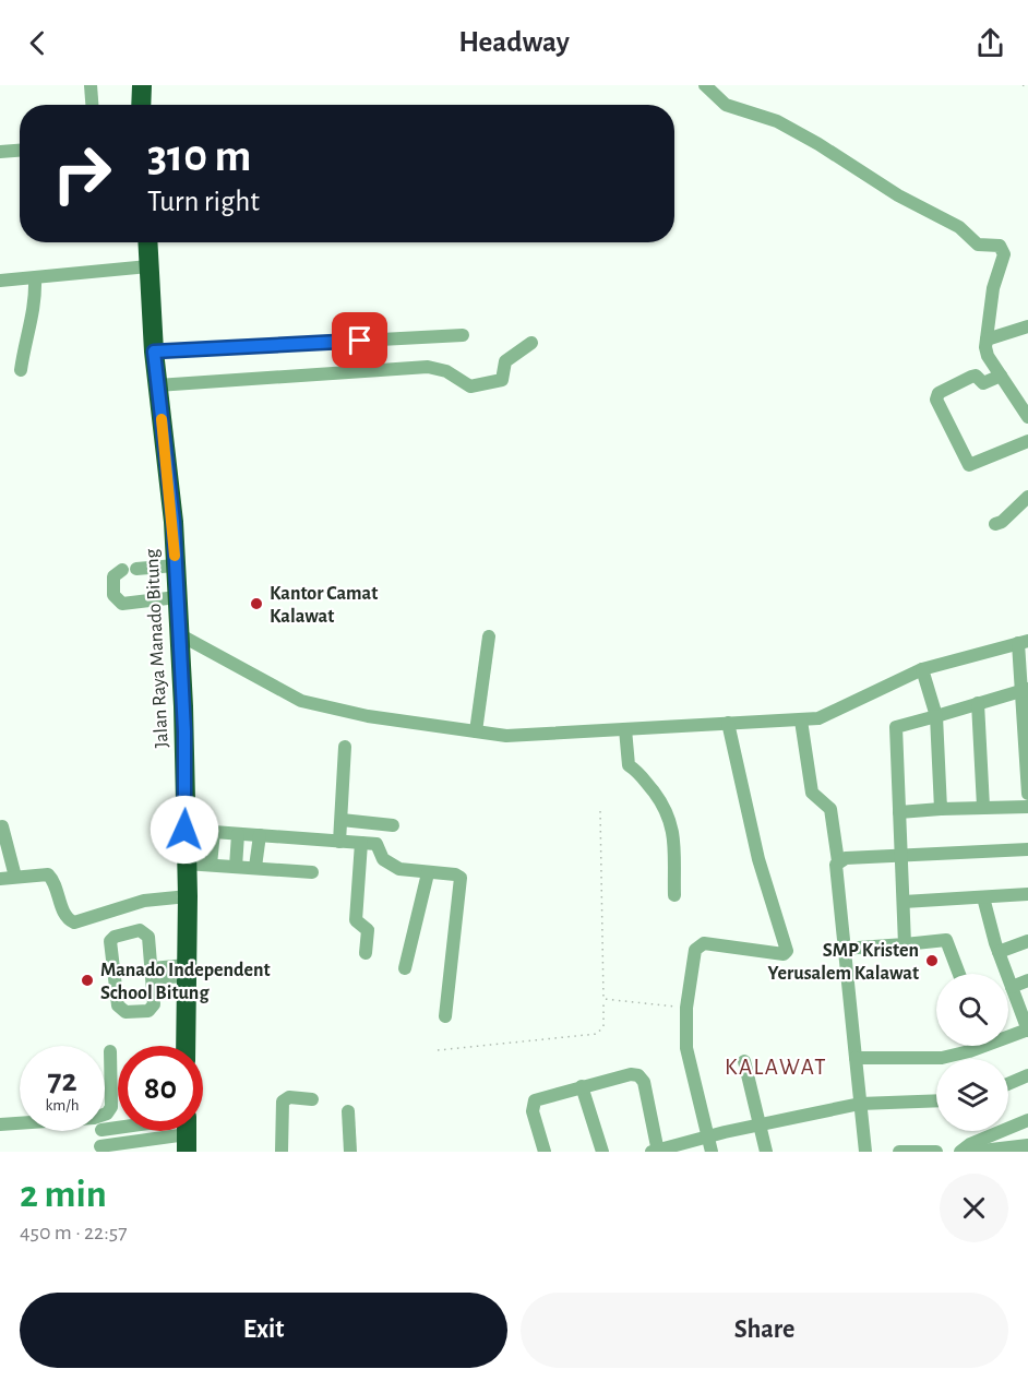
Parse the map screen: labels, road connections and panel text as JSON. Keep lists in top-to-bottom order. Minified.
{"streets":{"highway":["Jalan Raya Manado Bitung"]},"districts":["KALAWAT"],"places":["Kantor Camat Kalawat","SMP Kristen Yerusalem Kalawat","Manado Independent School Bitung"],"page":{"header":"Headway","turn":["310 m","Turn right"],"speed":"72 km/h","limit":"80","heading":["2 min","450 m · 22:57"],"buttons":["Exit","Share"]}}
